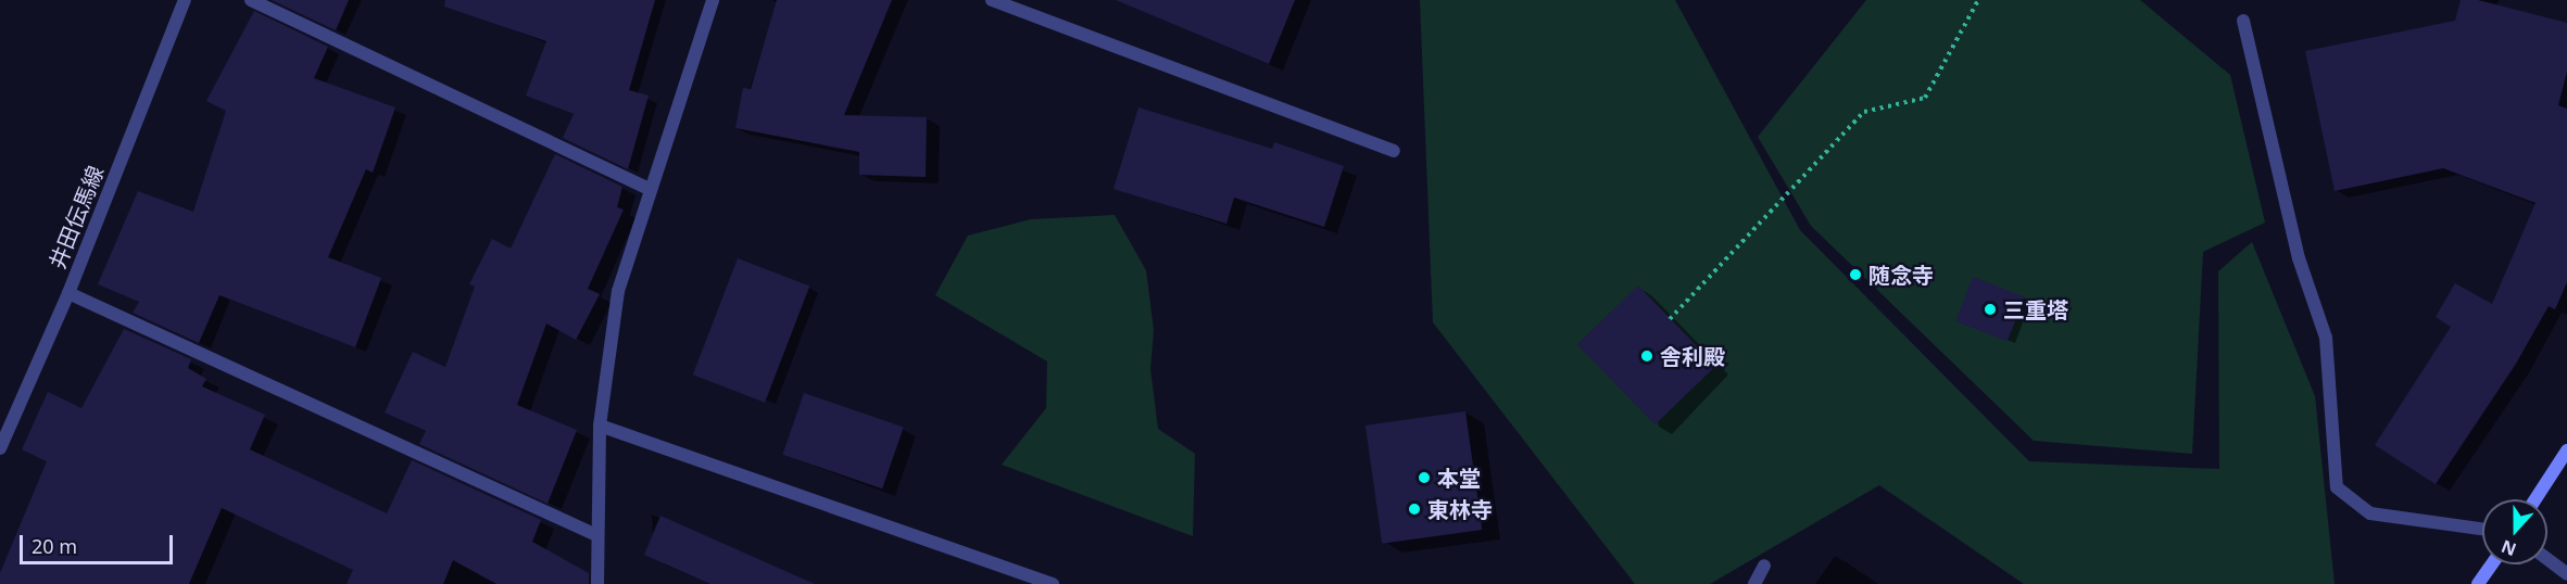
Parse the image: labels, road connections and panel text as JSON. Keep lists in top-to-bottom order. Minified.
{"streets":{"street":["井田伝馬線"]},"places":["随念寺","三重塔","舎利殿","本堂","東林寺"],"scale_bar":"20 m","north":"bottom"}
